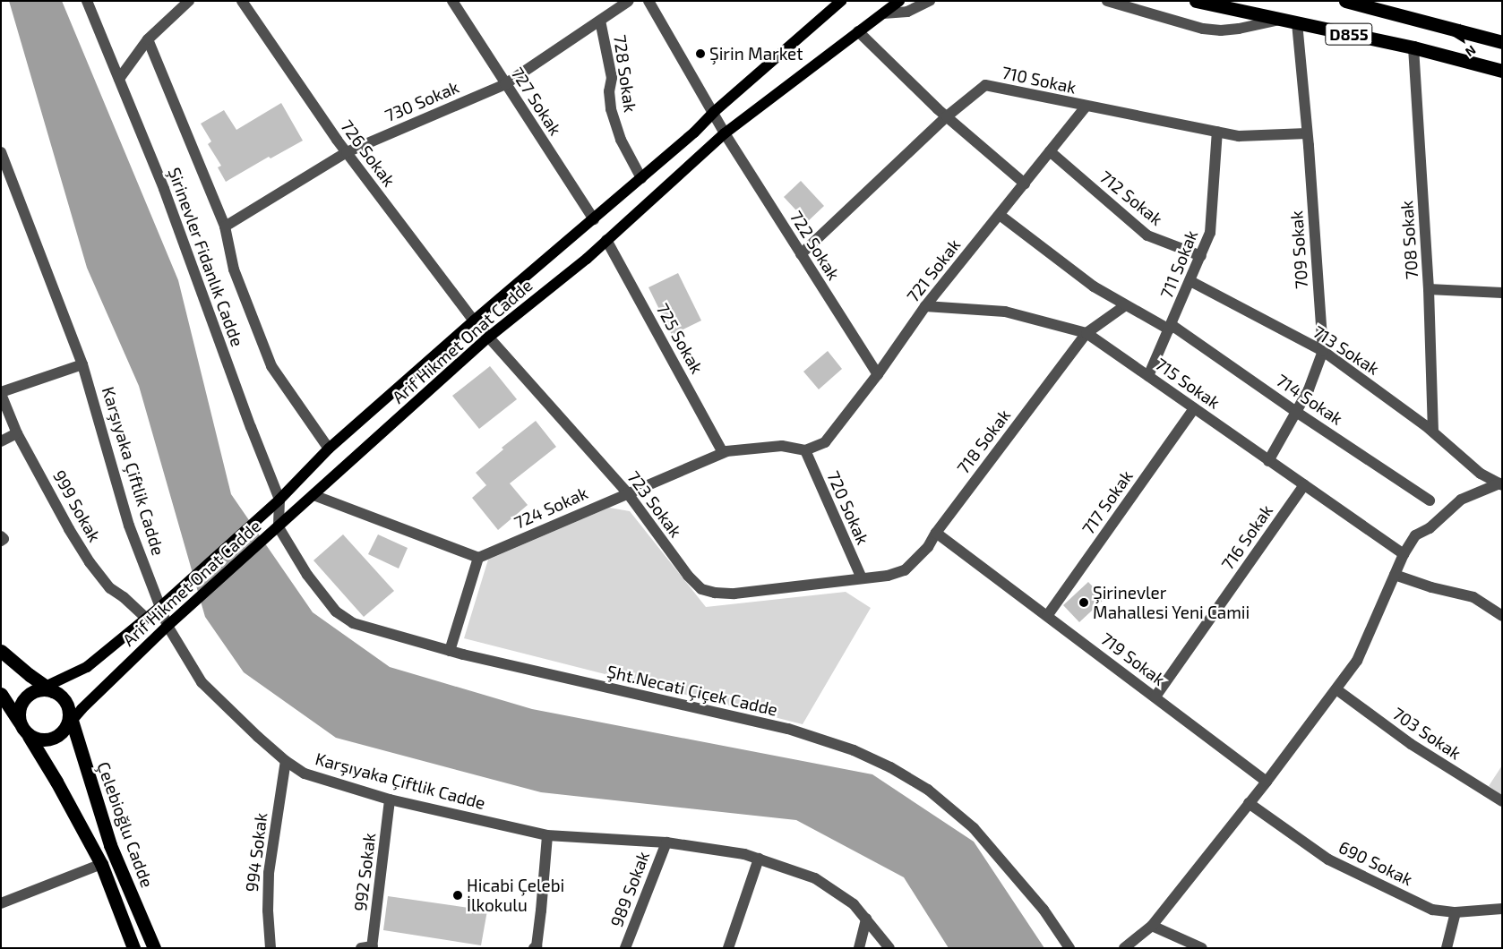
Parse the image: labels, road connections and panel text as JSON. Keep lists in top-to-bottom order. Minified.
{"streets":{"highway":["D855","Çelebioğlu Cadde"],"main road":["Arif Hikmet Onat Cadde"],"street":["728 Sokak","710 Sokak","730 Sokak","727 Sokak","726 Sokak","712 Sokak","708 Sokak","722 Sokak","709 Sokak","Şirinevler Fidanlık Cadde","711 Sokak","721 Sokak","725 Sokak","713 Sokak","715 Sokak","714 Sokak","718 Sokak","Karşıyaka Çiftlik Cadde","717 Sokak","723 Sokak","999 Sokak","724 Sokak","720 Sokak","716 Sokak","719 Sokak","Şht.Necati Çiçek Cadde","703 Sokak","994 Sokak","690 Sokak","992 Sokak","989 Sokak"]},"crossings":[["D855","708 Sokak"],["D855","709 Sokak"],["728 Sokak","730 Sokak"],["728 Sokak","Arif Hikmet Onat Cadde"],["710 Sokak","722 Sokak"],["710 Sokak","709 Sokak"],["710 Sokak","711 Sokak"],["710 Sokak","721 Sokak"],["730 Sokak","727 Sokak"],["730 Sokak","726 Sokak"],["727 Sokak","Arif Hikmet Onat Cadde"],["726 Sokak","Arif Hikmet Onat Cadde"],["726 Sokak","723 Sokak"],["712 Sokak","711 Sokak"],["712 Sokak","721 Sokak"],["708 Sokak","713 Sokak"],["722 Sokak","721 Sokak"],["722 Sokak","Arif Hikmet Onat Cadde"],["709 Sokak","713 Sokak"],["709 Sokak","715 Sokak"],["709 Sokak","714 Sokak"],["Şirinevler Fidanlık Cadde","Arif Hikmet Onat Cadde"],["Şirinevler Fidanlık Cadde","Şht.Necati Çiçek Cadde"],["711 Sokak","713 Sokak"],["711 Sokak","715 Sokak"],["711 Sokak","714 Sokak"],["721 Sokak","715 Sokak"],["721 Sokak","714 Sokak"],["721 Sokak","724 Sokak"],["721 Sokak","720 Sokak"],["725 Sokak","Arif Hikmet Onat Cadde"],["725 Sokak","724 Sokak"],["Arif Hikmet Onat Cadde","Karşıyaka Çiftlik Cadde"],["Arif Hikmet Onat Cadde","723 Sokak"],["Arif Hikmet Onat Cadde","999 Sokak"],["Arif Hikmet Onat Cadde","Şht.Necati Çiçek Cadde"],["Arif Hikmet Onat Cadde","Çelebioğlu Cadde"],["715 Sokak","718 Sokak"],["715 Sokak","717 Sokak"],["715 Sokak","716 Sokak"],["714 Sokak","718 Sokak"],["718 Sokak","723 Sokak"],["718 Sokak","720 Sokak"],["718 Sokak","719 Sokak"],["Karşıyaka Çiftlik Cadde","994 Sokak"],["Karşıyaka Çiftlik Cadde","992 Sokak"],["Karşıyaka Çiftlik Cadde","989 Sokak"],["717 Sokak","719 Sokak"],["723 Sokak","724 Sokak"],["723 Sokak","720 Sokak"],["724 Sokak","720 Sokak"],["716 Sokak","719 Sokak"]],"places":["Şirin Market","Şirinevler Mahallesi Yeni Camii","Hicabi Çelebi İlkokulu"],"north":"bottom right"}
